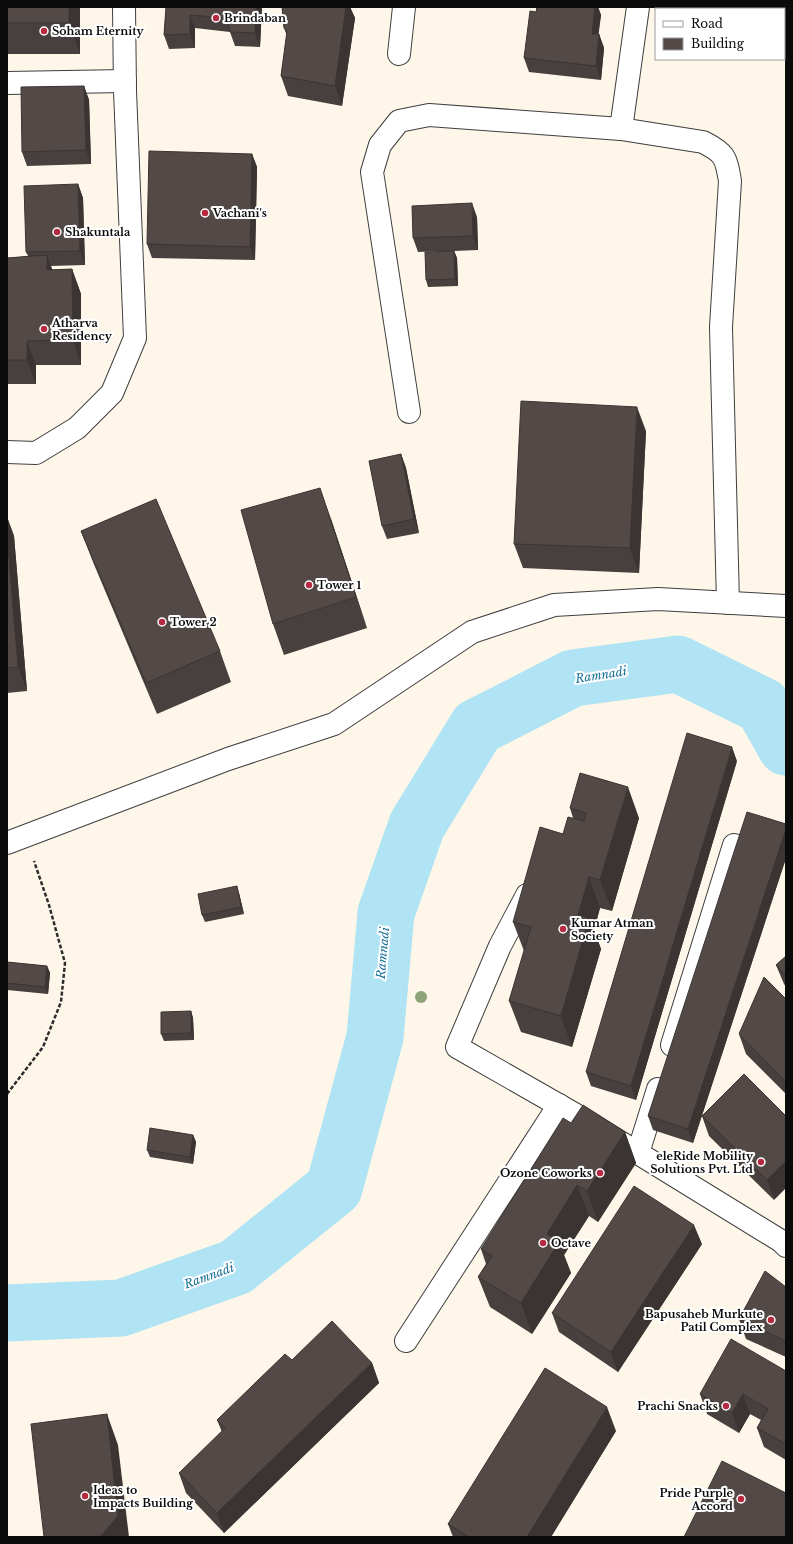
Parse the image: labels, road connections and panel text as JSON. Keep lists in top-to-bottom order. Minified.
{"water":["Ramnadi"],"places":["Brindaban","Soham Eternity","Vachani's","Shakuntala","Atharva Residency","Tower 1","Tower 2","Kumar Atman Society","eleRide Mobility Solutions Pvt. Ltd","Ozone Coworks","Octave","Bapusaheb Murkute Patil Complex","Prachi Snacks","Ideas to Impacts Building","Pride Purple Accord"],"legend":["Road","Building"]}
